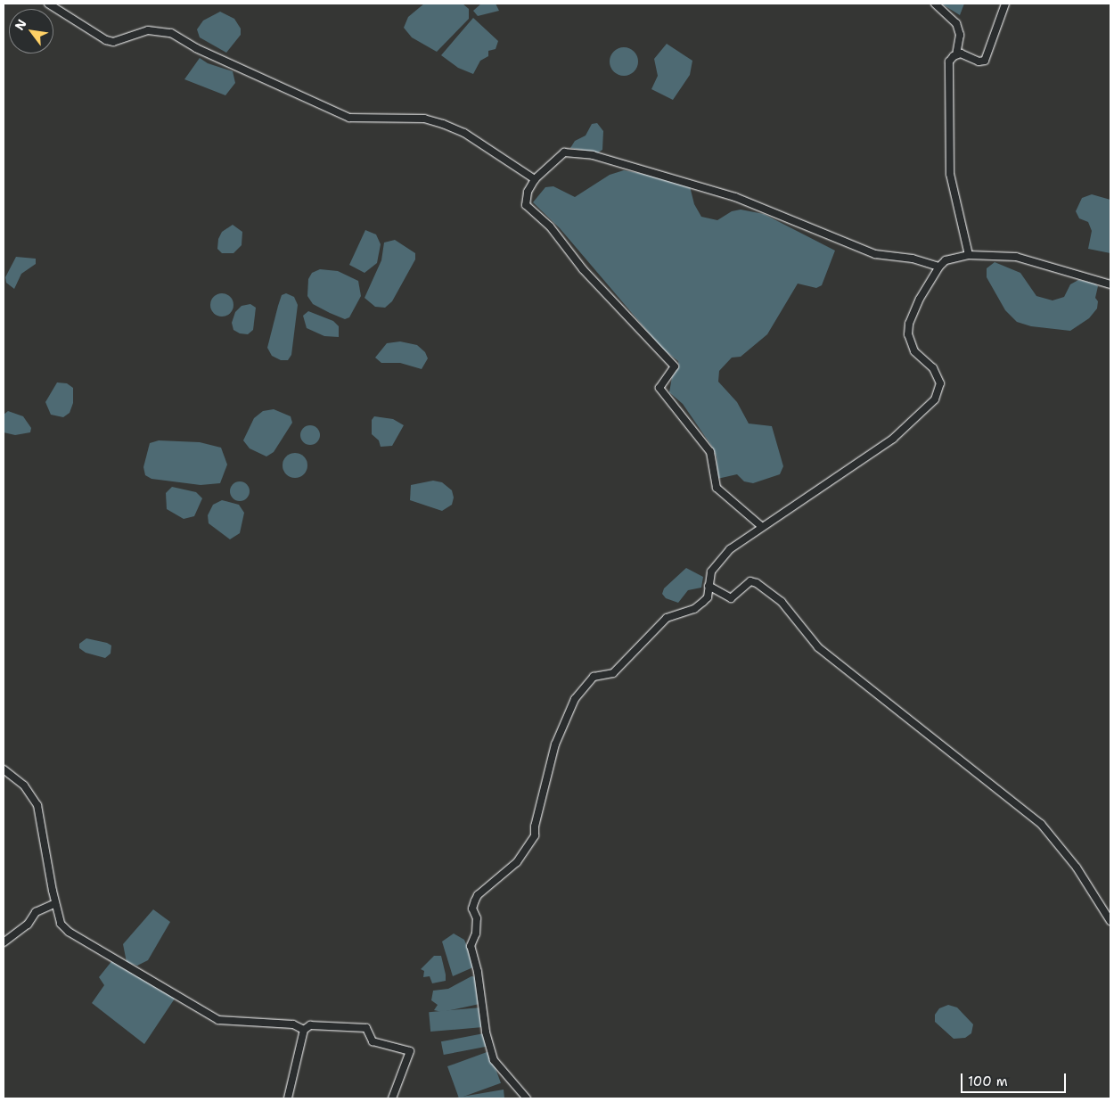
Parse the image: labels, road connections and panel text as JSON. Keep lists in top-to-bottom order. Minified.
{"scale_bar":"100 m","north":"top left"}
